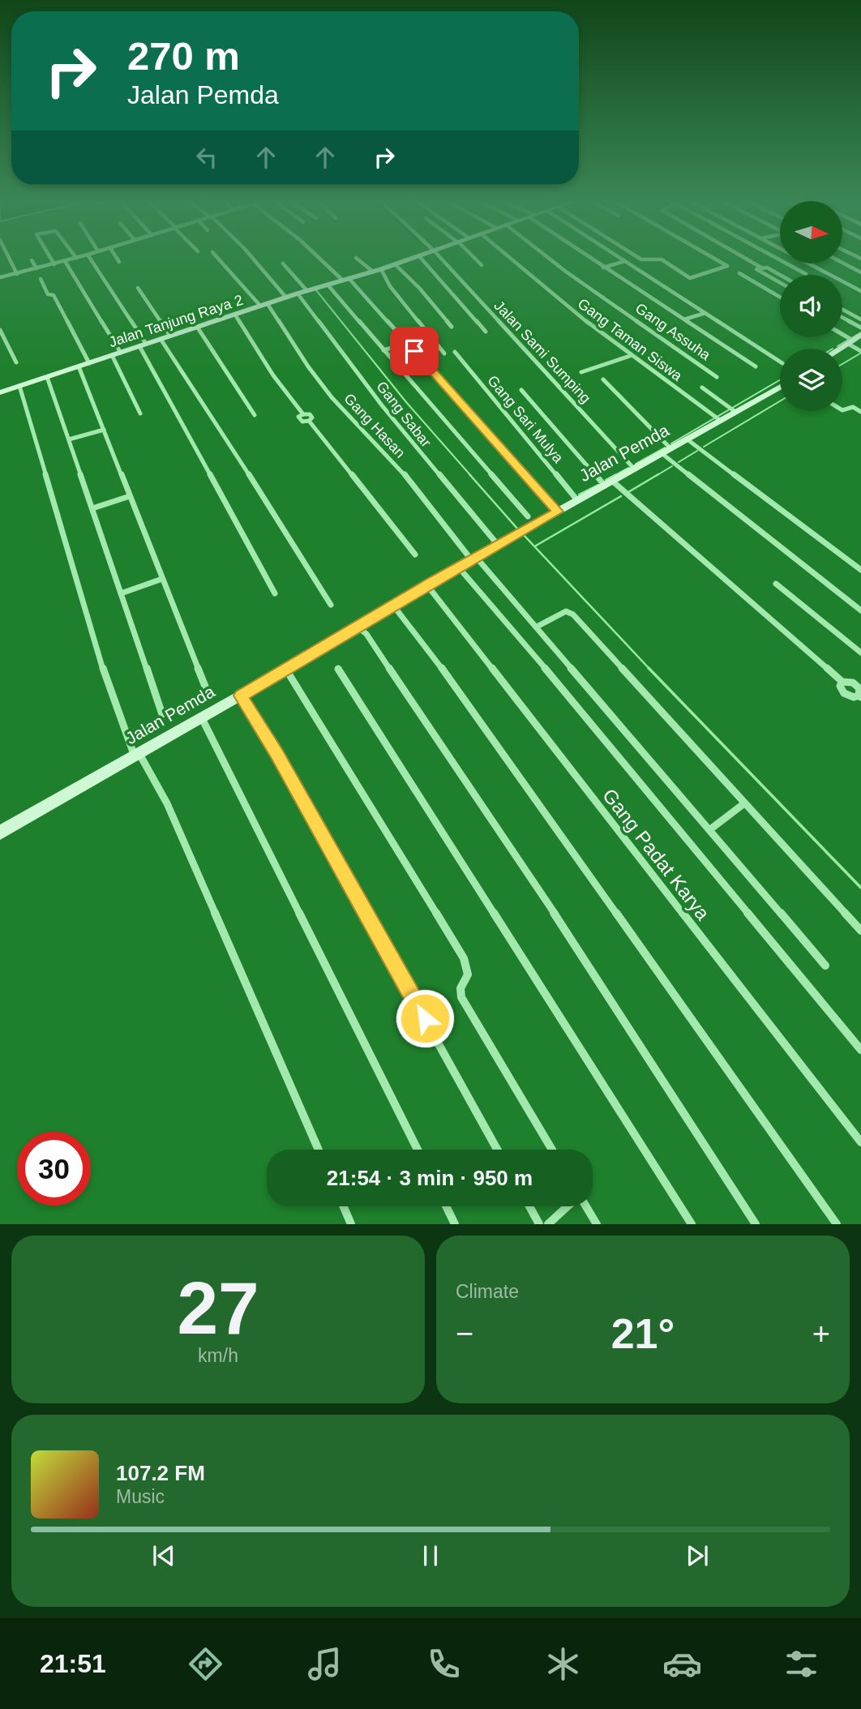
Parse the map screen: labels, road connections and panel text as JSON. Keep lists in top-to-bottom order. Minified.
{"streets":{"street":["Jalan Tanjung Raya 2","Gang Assuha","Gang Taman Siswa","Jalan Sami Sumping","Gang Sabar","Gang Sari Mulya","Gang Hasan","Jalan Pemda","Gang Padat Karya"]},"crossings":[["Jalan Tanjung Raya 2","Gang Sabar"],["Jalan Tanjung Raya 2","Gang Hasan"],["Gang Taman Siswa","Jalan Pemda"],["Jalan Sami Sumping","Jalan Pemda"],["Gang Sabar","Jalan Pemda"],["Gang Sari Mulya","Jalan Pemda"],["Gang Hasan","Jalan Pemda"],["Jalan Pemda","Gang Padat Karya"]],"north":"right","page":{"turn":["270 m","Jalan Pemda"],"limit":"30","trip":"21:54 · 3 min · 950 m","tile":[["27","km/h"],"Climate"],"heat":["−","21°","+"],"song":["107.2 FM","Music"],"tabs":"21:51"}}
